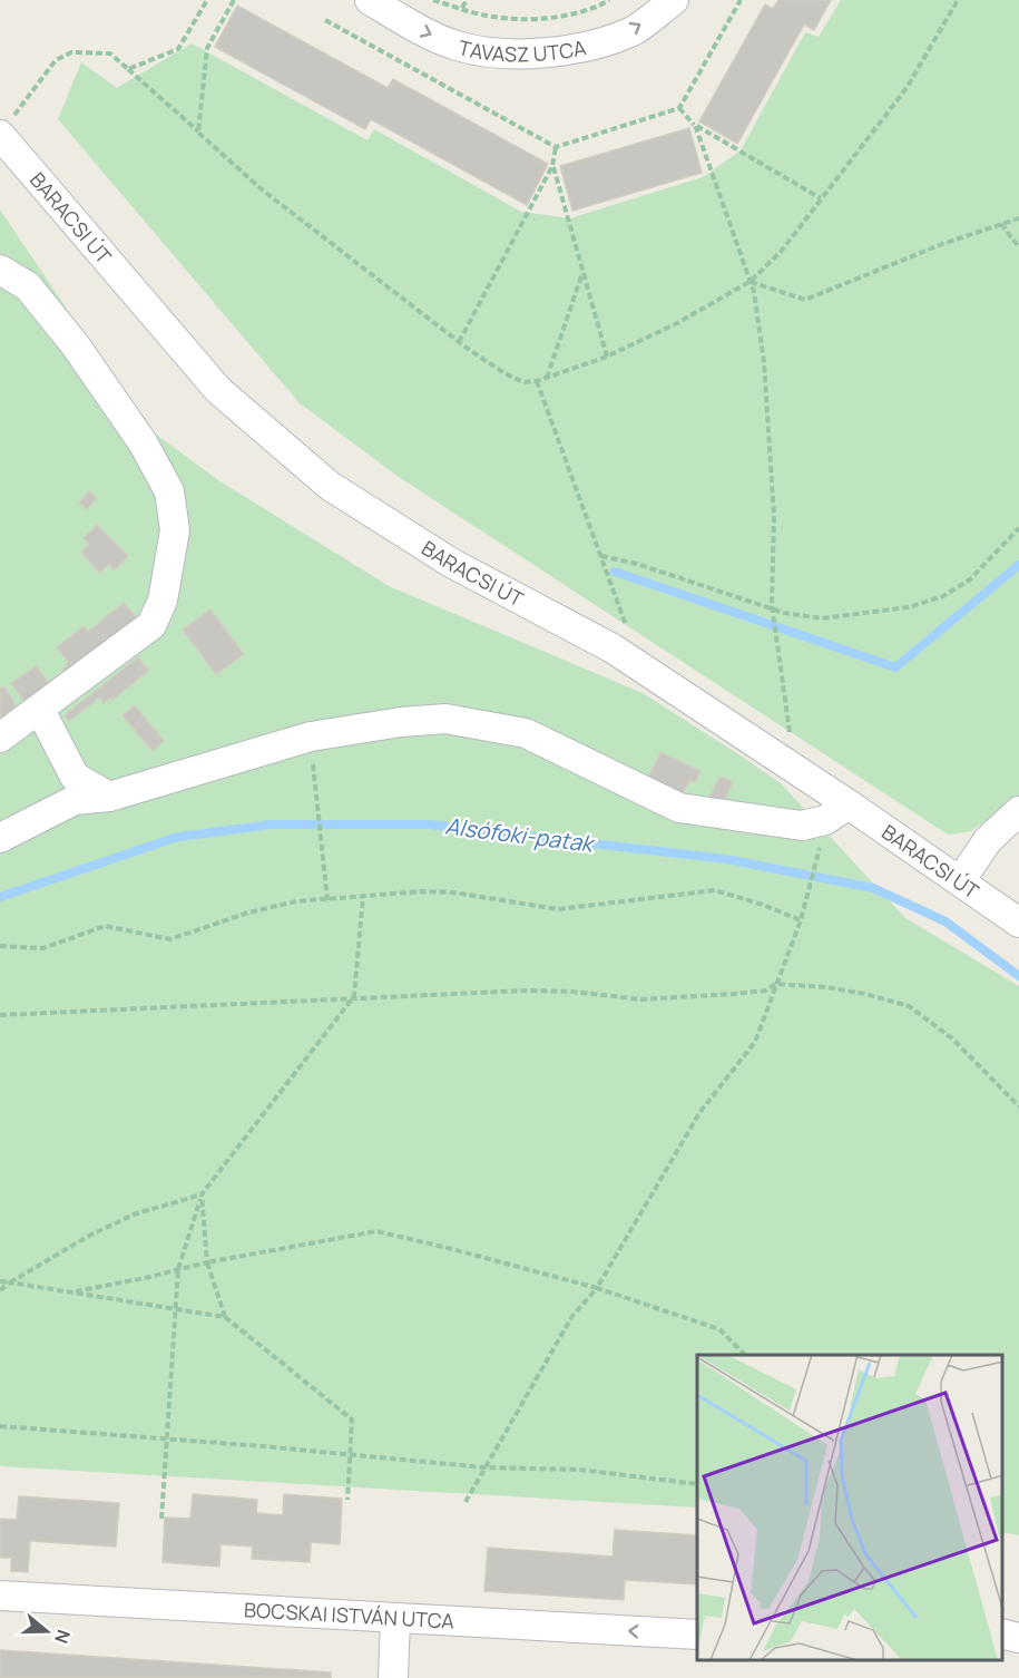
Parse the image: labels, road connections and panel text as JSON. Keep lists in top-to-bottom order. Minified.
{"streets":{"street":["TAVASZ UTCA","BARACSI ÚT","BOCSKAI ISTVÁN UTCA"]},"one_way":["TAVASZ UTCA","BOCSKAI ISTVÁN UTCA"],"water":["Alsófoki-patak"],"north":"right"}
